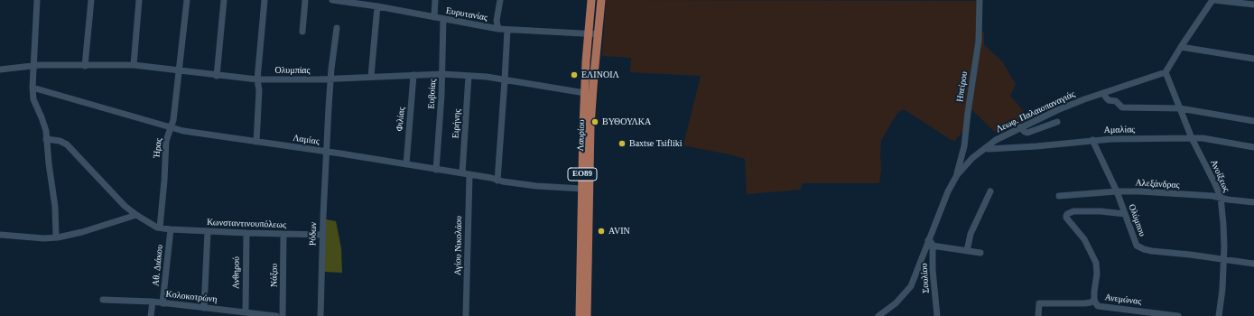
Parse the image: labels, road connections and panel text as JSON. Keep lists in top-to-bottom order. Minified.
{"streets":{"main road":["Λαυρίου","ΕΟ89"],"street":["Ευρυτανίας","Ολυμπίας","Ηπείρου","Ευβοίας","Λεωφ. Παλαιοπαναγιάς","Φιλίας","Ειρήνης","Αμαλίας","Λαμίας","Ήρας","Ανοίξεως","Αλεξάνδρας","Ολύμπου","Κωνσταντινουπόλεως","Ρόδων","Αγίου Νικολάου","Αθ. Διάκου","Ανθηρού","Νάξου","Σουλίου","Κολοκοτρώνη","Ανεμώνας"]},"crossings":[["Ευρυτανίας","Ευβοίας"],["Ευρυτανίας","Λαυρίου"],["Ολυμπίας","Ευβοίας"],["Ολυμπίας","Φιλίας"],["Ολυμπίας","Ειρήνης"],["Ολυμπίας","Λαυρίου"],["Ολυμπίας","Ήρας"],["Ολυμπίας","Ρόδων"],["Ηπείρου","Λεωφ. Παλαιοπαναγιάς"],["Ευβοίας","Λαμίας"],["Λεωφ. Παλαιοπαναγιάς","Αμαλίας"],["Λεωφ. Παλαιοπαναγιάς","Ανοίξεως"],["Λεωφ. Παλαιοπαναγιάς","Σουλίου"],["Φιλίας","Λαμίας"],["Ειρήνης","Λαμίας"],["Αμαλίας","Ανοίξεως"],["Αμαλίας","Ολύμπου"],["Λαυρίου","Λαμίας"],["Λαμίας","Ήρας"],["Λαμίας","Ρόδων"],["Λαμίας","Αγίου Νικολάου"],["Ήρας","Κωνσταντινουπόλεως"],["Ανοίξεως","Αλεξάνδρας"],["Ανοίξεως","Ολύμπου"],["Αλεξάνδρας","Ολύμπου"],["Ολύμπου","Ανεμώνας"],["Κωνσταντινουπόλεως","Ρόδων"],["Κωνσταντινουπόλεως","Αθ. Διάκου"],["Κωνσταντινουπόλεως","Ανθηρού"],["Κωνσταντινουπόλεως","Νάξου"],["Αθ. Διάκου","Κολοκοτρώνη"],["Ανθηρού","Κολοκοτρώνη"]],"places":["ΕΛΙΝΟΙΛ","ΒΥΘΟΥΛΚΑ","Baxtse Tsifliki","AVIN"]}
